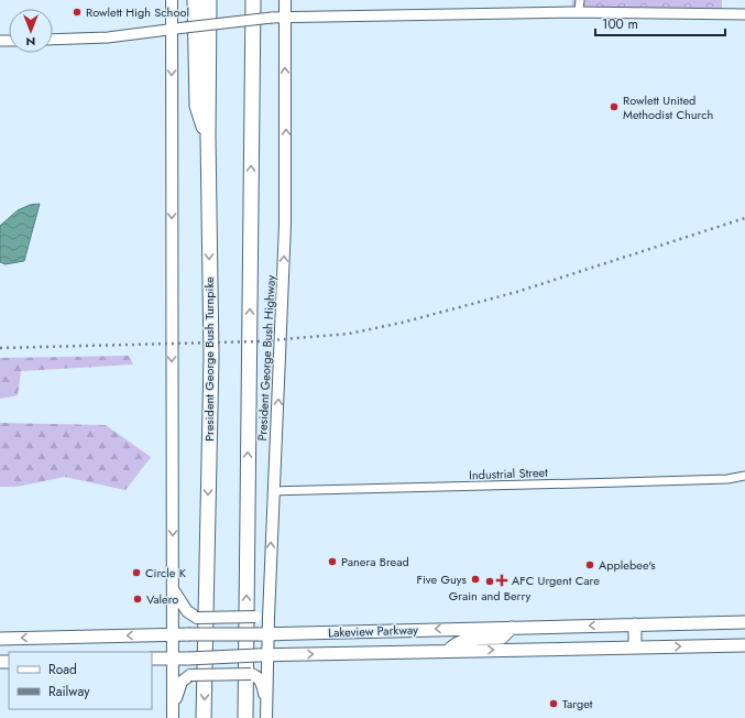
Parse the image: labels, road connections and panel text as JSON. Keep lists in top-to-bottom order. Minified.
{"streets":{"highway":["President George Bush Turnpike"],"main road":["President George Bush Highway","Lakeview Parkway"],"street":["Industrial Street"]},"crossings":[["President George Bush Highway","Industrial Street"],["President George Bush Highway","Lakeview Parkway"]],"one_way":["President George Bush Highway"],"places":{"other":["Rowlett High School","Rowlett United Methodist Church","Panera Bread","Applebee's","Circle K","Five Guys","Grain and Berry","Valero","Target"],"health":["AFC Urgent Care"]},"legend":["Road","Railway"],"scale_bar":"100 m","north":"bottom"}
